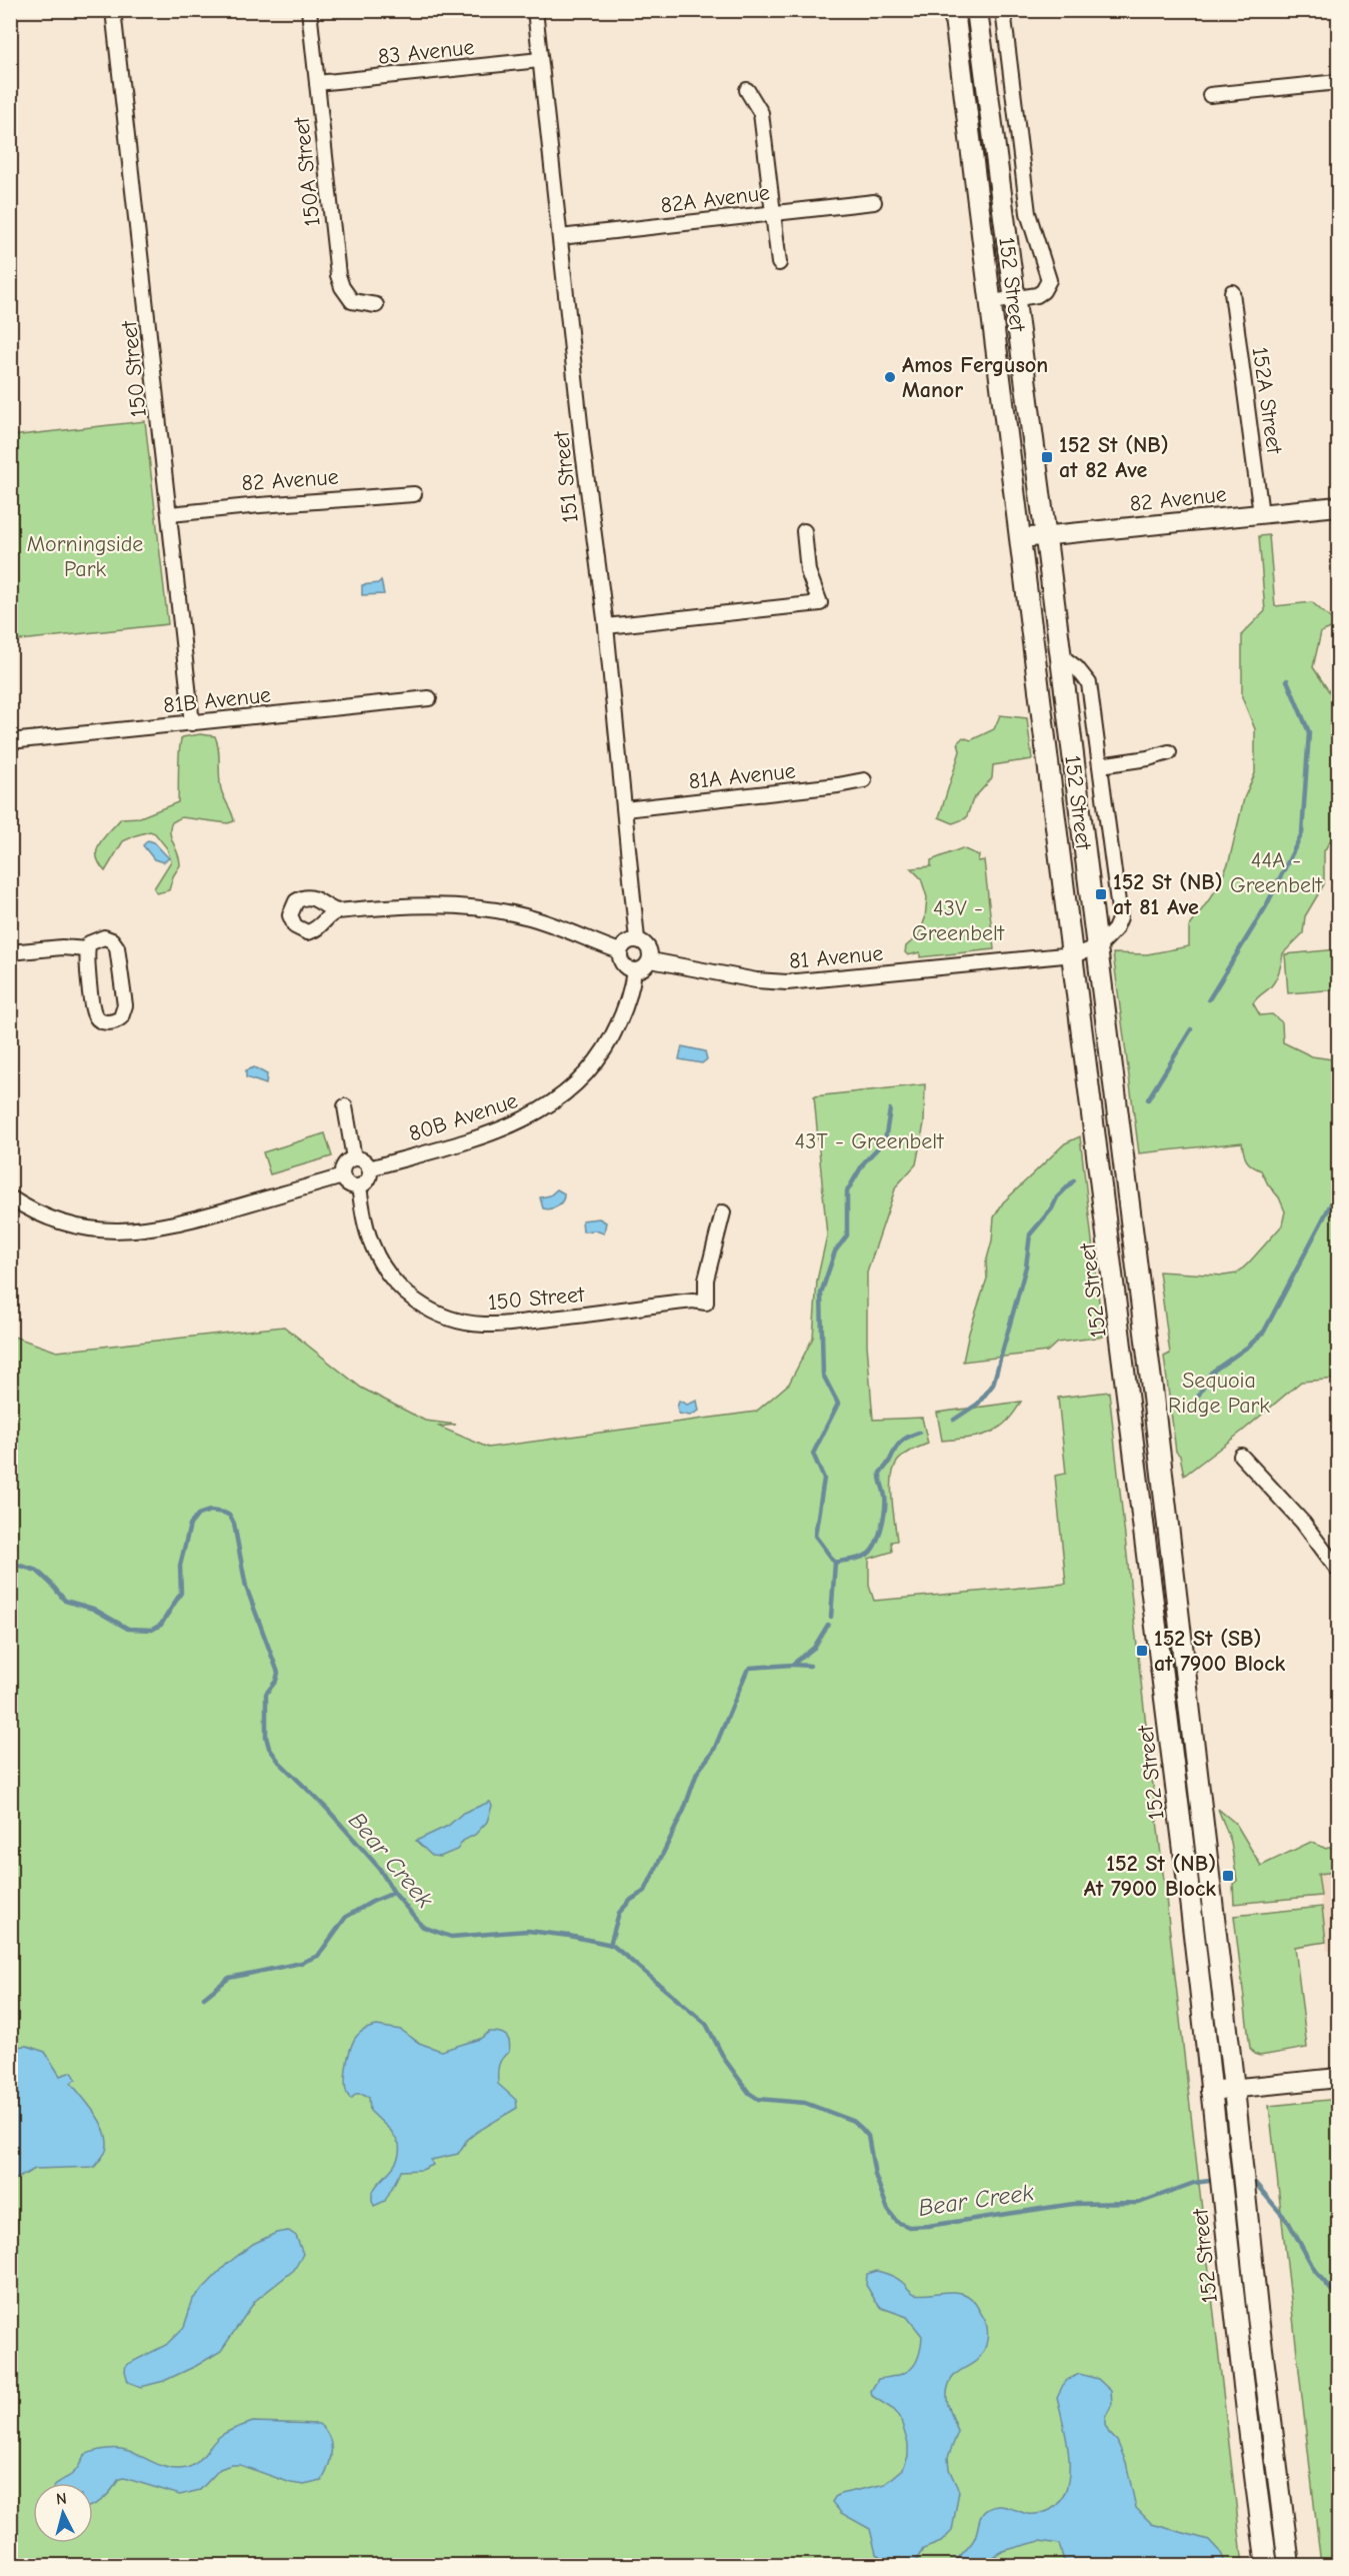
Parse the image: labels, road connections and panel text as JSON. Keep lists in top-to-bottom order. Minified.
{"streets":{"main road":["152 Street"],"street":["83 Avenue","150A Street","82A Avenue","150 Street","152A Street","151 Street","82 Avenue","81B Avenue","81A Avenue","81 Avenue","80B Avenue"]},"crossings":[["83 Avenue","150A Street"],["83 Avenue","151 Street"],["82A Avenue","151 Street"],["152 Street","82 Avenue"],["152 Street","81 Avenue"],["150 Street","82 Avenue"],["150 Street","81B Avenue"],["150 Street","80B Avenue"],["152A Street","82 Avenue"],["151 Street","81A Avenue"],["151 Street","81 Avenue"],["151 Street","80B Avenue"],["81 Avenue","80B Avenue"]],"water":["Bear Creek"],"parks":["Morningside Park","44A - Greenbelt","43V - Greenbelt","43T - Greenbelt","Sequoia Ridge Park"],"places":{"other":["Amos Ferguson Manor"],"transit":["152 St (NB) at 82 Ave","152 St (NB) at 81 Ave","152 St (SB) at 7900 Block","152 St (NB) At 7900 Block"]},"north":"top"}
